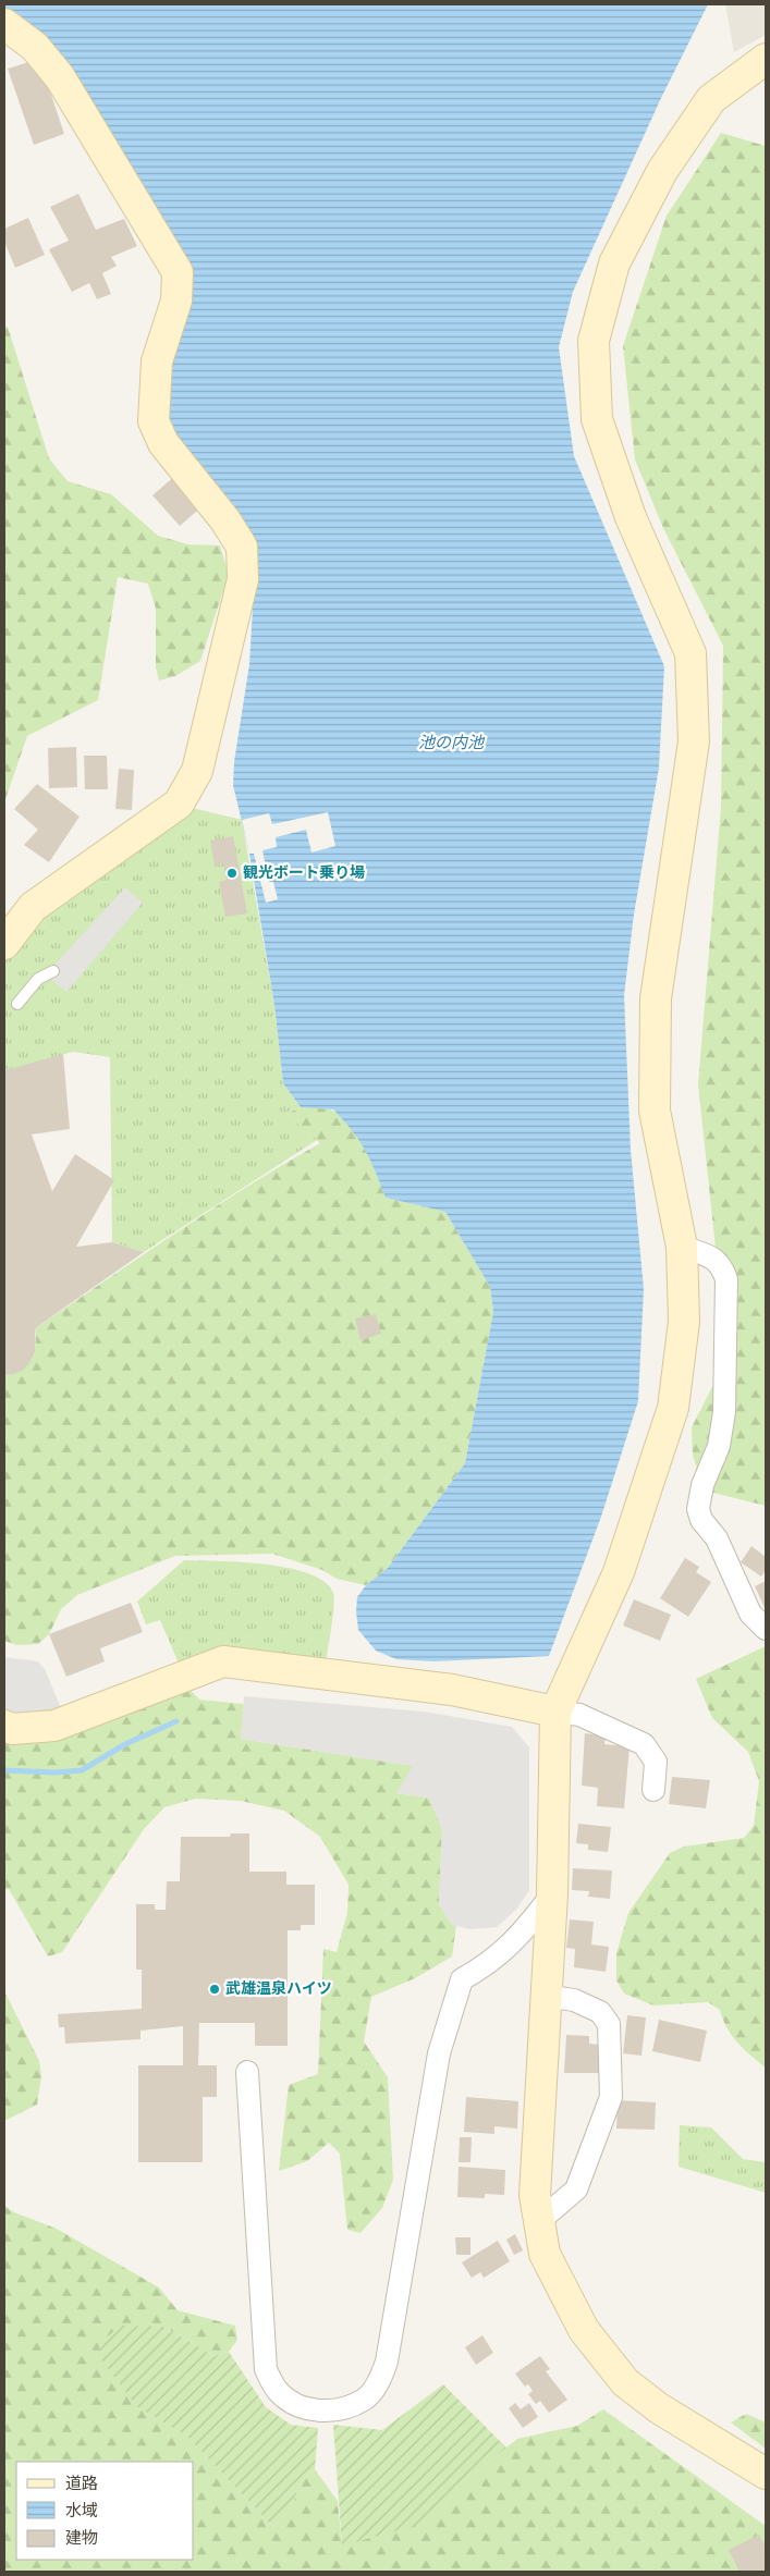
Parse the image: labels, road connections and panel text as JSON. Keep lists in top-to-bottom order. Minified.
{"water":["池の内池"],"places":["観光ボート乗り場","武雄温泉ハイツ"],"legend":["道路","水域","建物"]}
